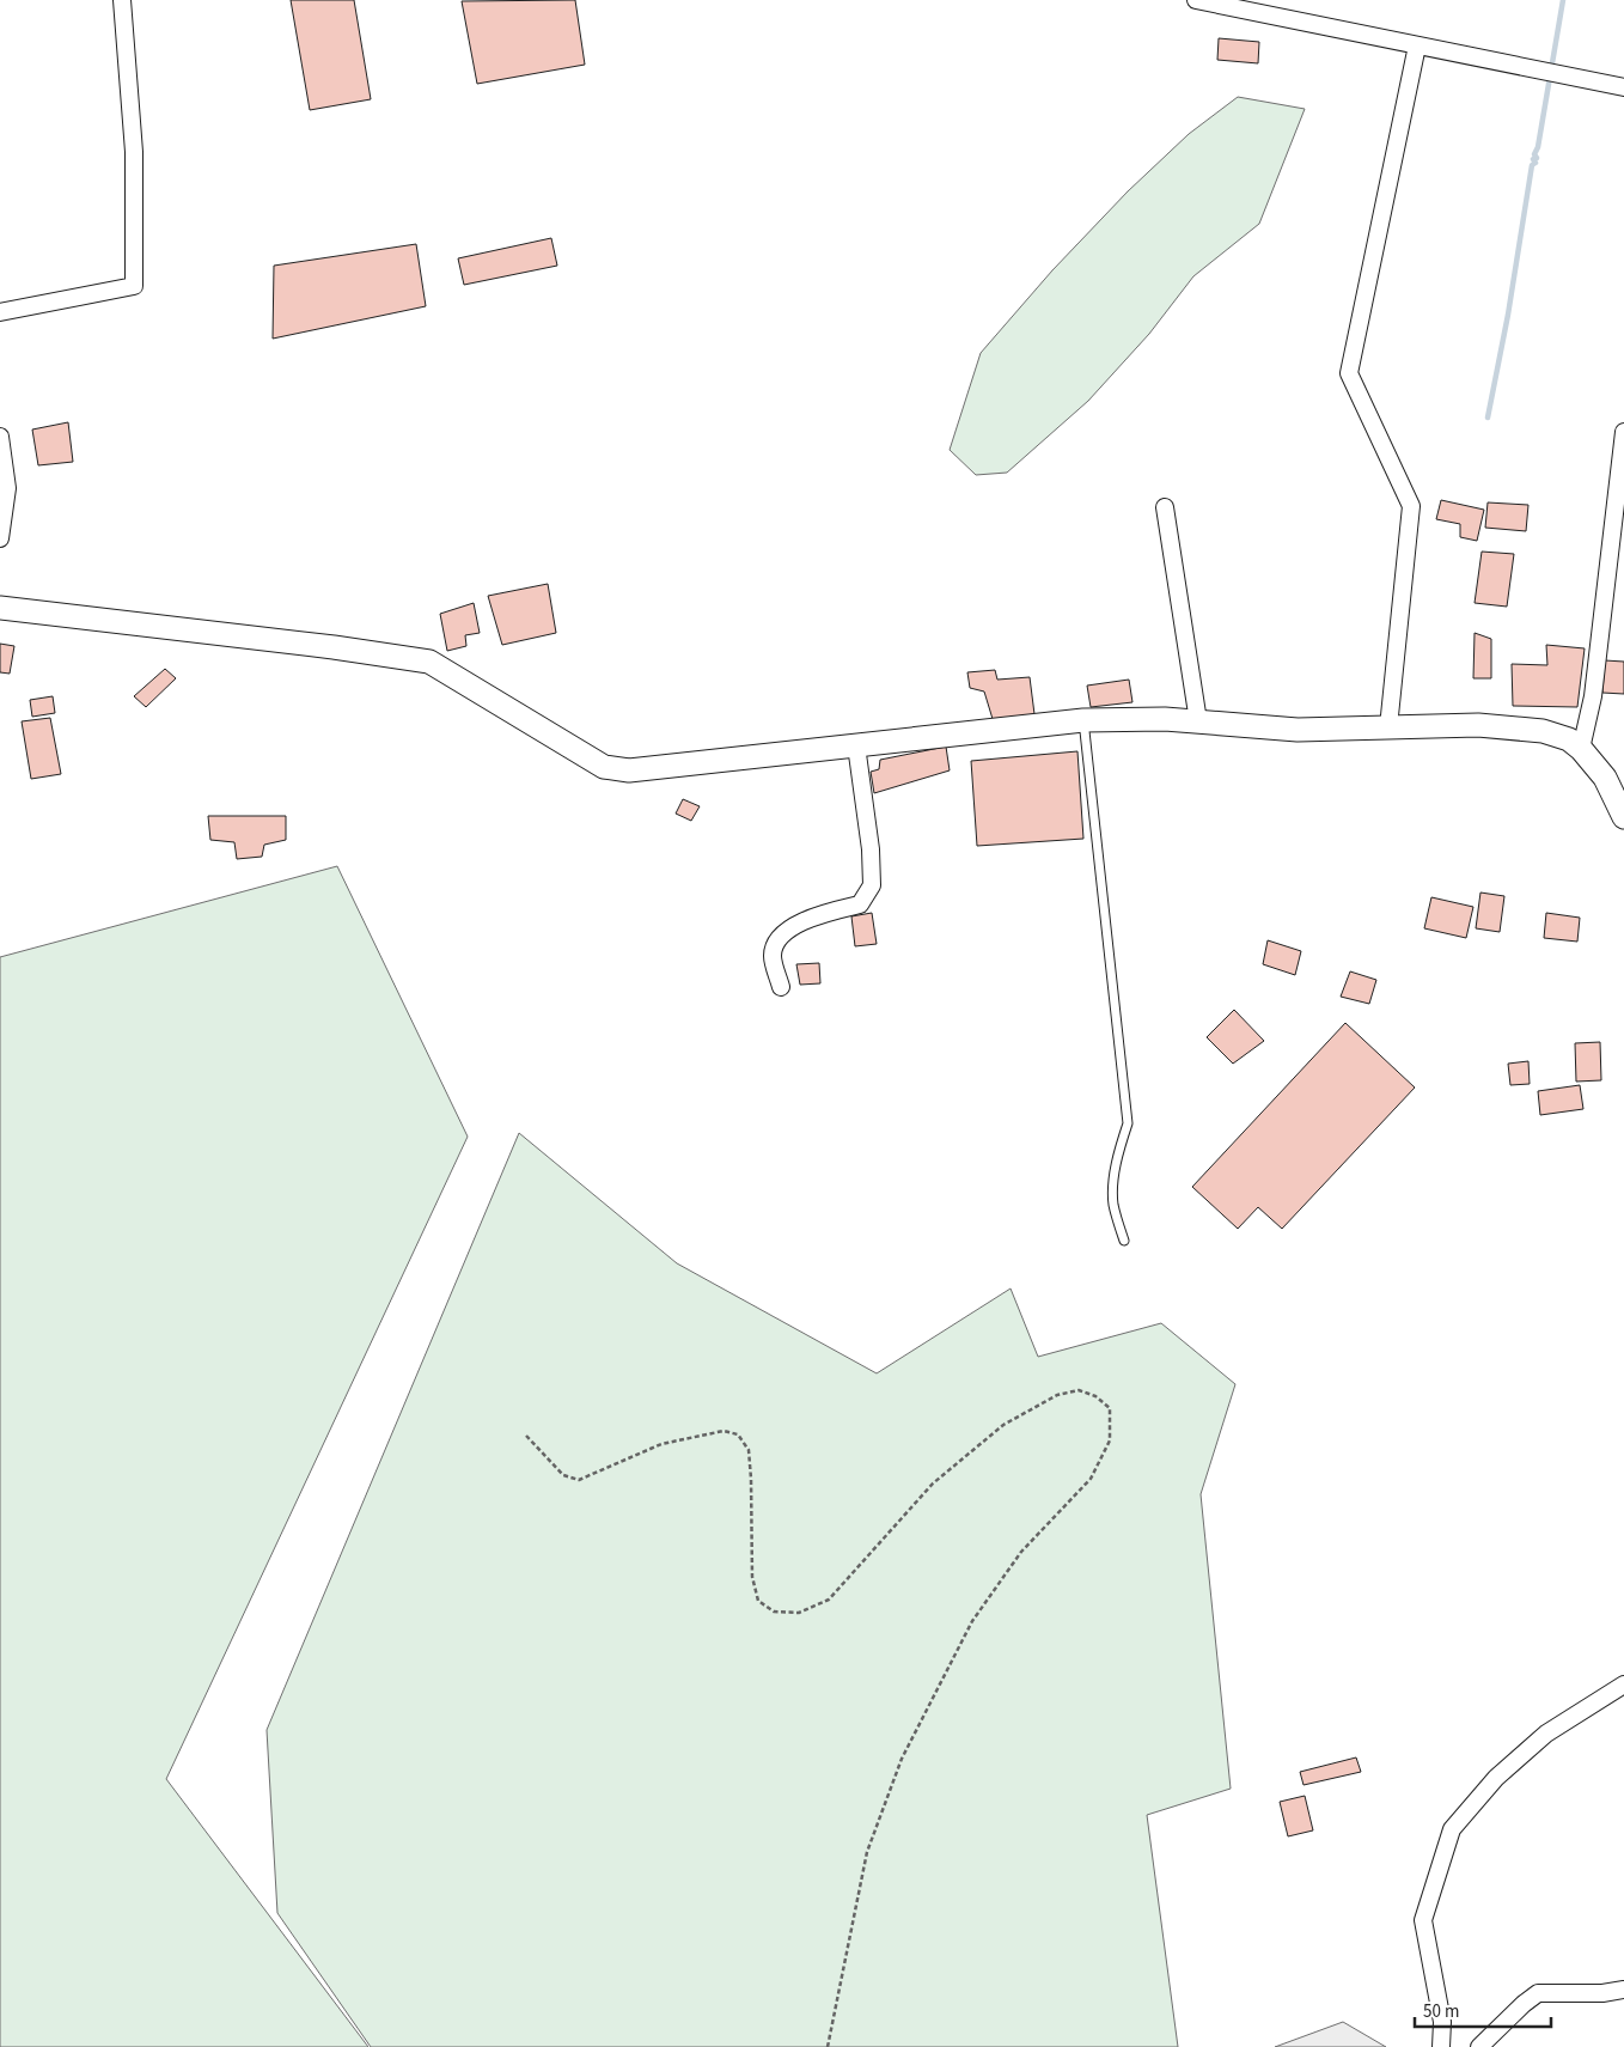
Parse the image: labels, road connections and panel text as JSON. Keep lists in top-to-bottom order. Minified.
{"scale_bar":"50 m"}
